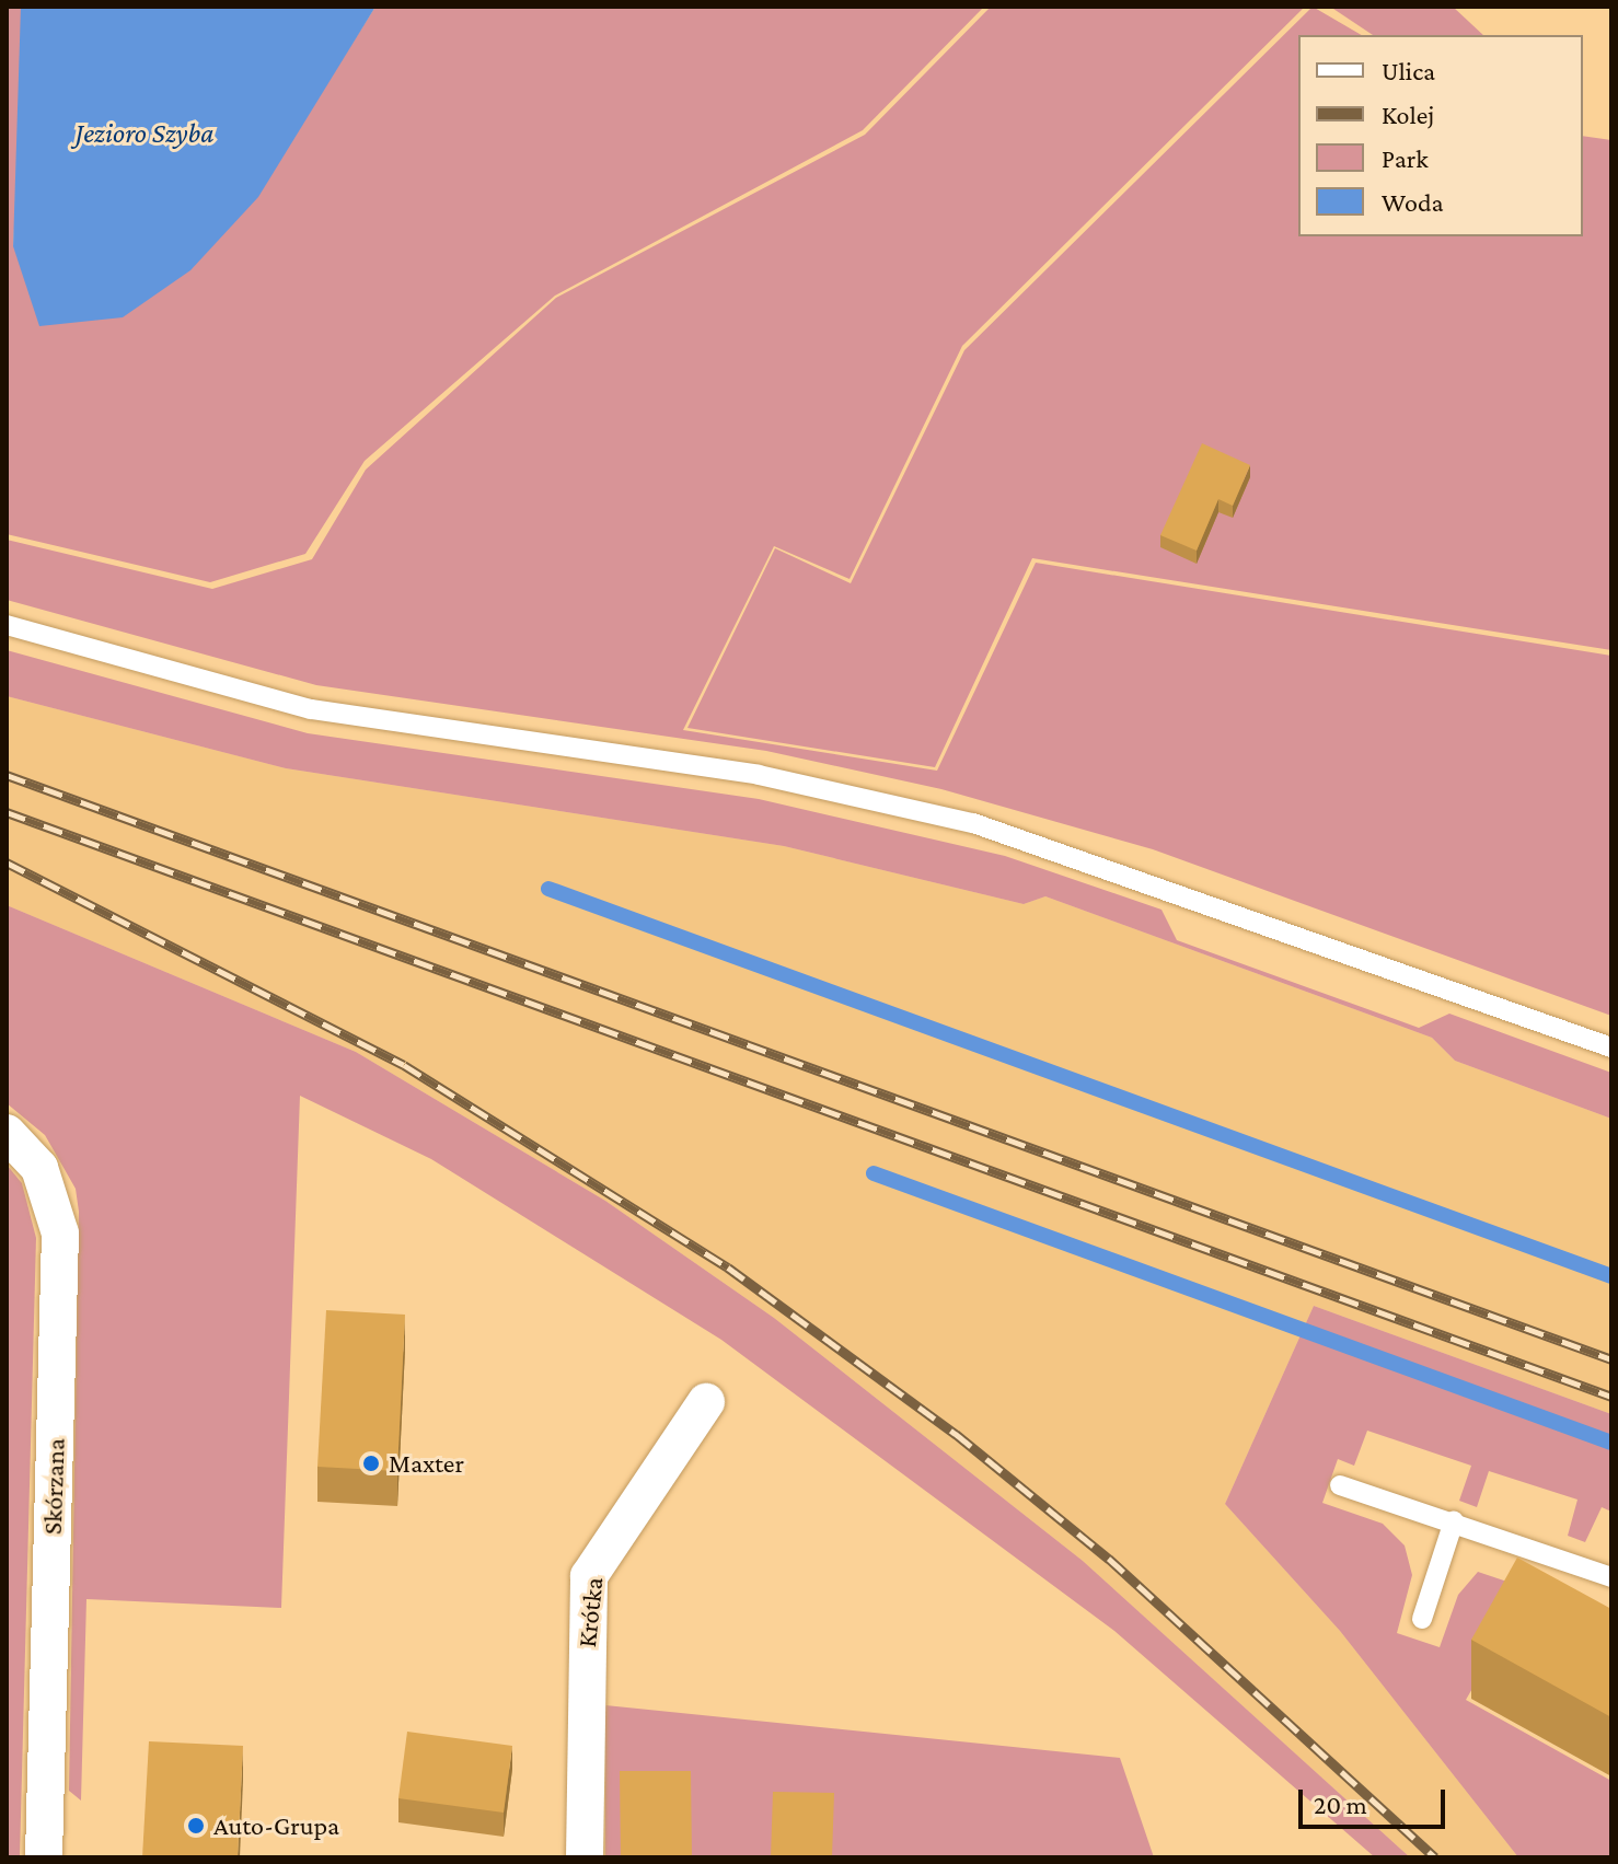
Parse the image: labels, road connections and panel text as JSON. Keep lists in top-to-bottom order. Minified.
{"streets":{"street":["Skórzana","Krótka"]},"water":["Jezioro Szyba"],"places":["Maxter","Auto-Grupa"],"legend":["Ulica","Kolej","Park","Woda"],"scale_bar":"20 m"}
